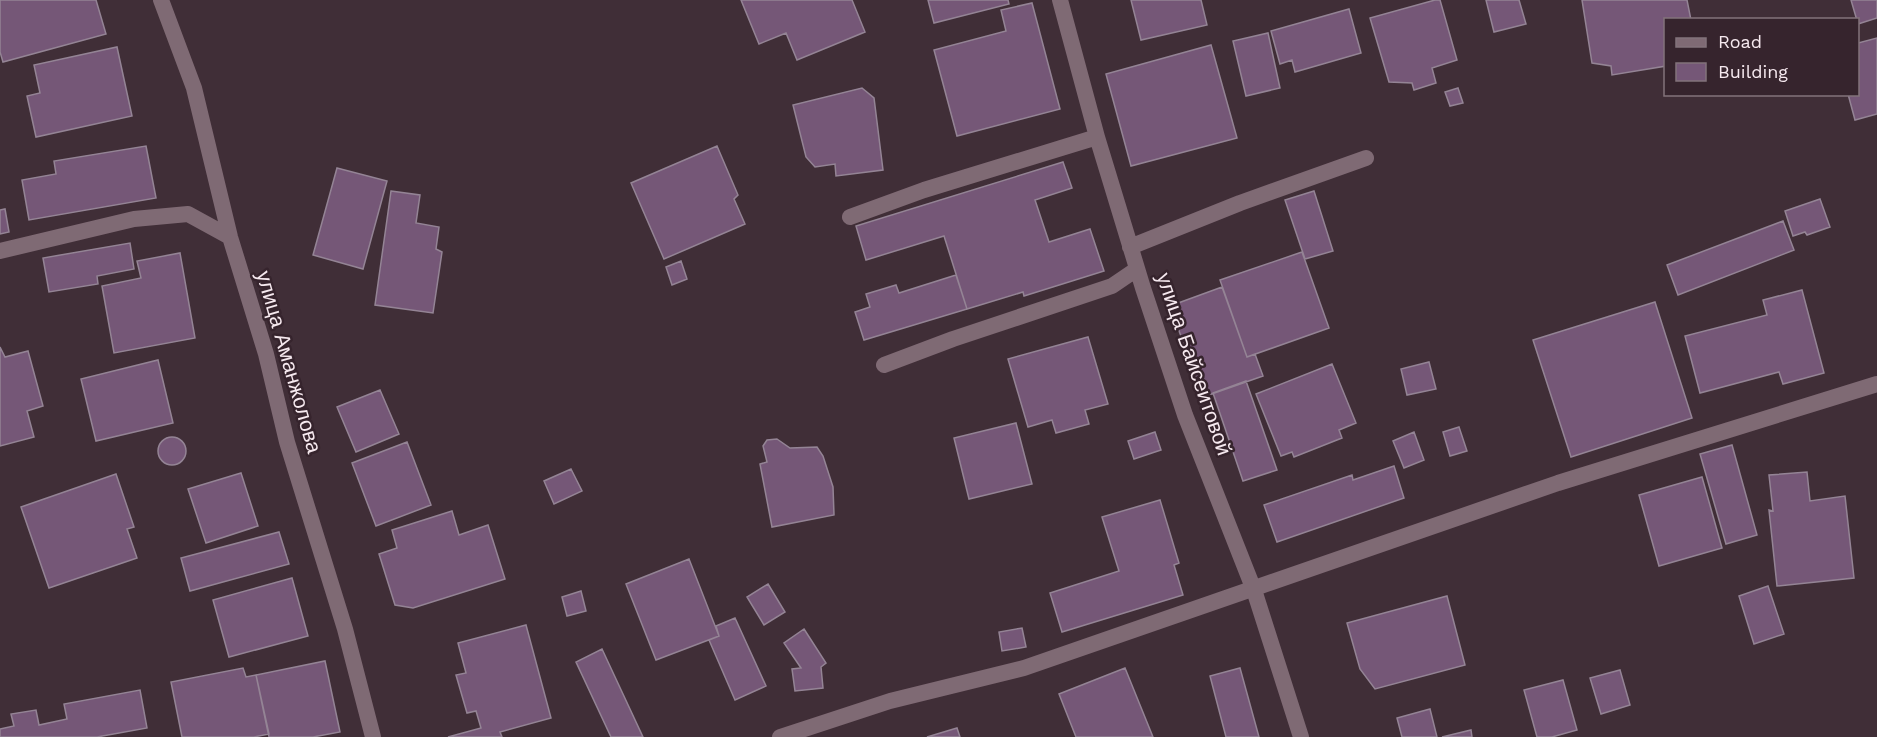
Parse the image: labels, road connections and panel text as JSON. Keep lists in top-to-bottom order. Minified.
{"streets":{"street":["улица Аманжолова","улица Байсеитовой"]},"legend":["Road","Building"]}
